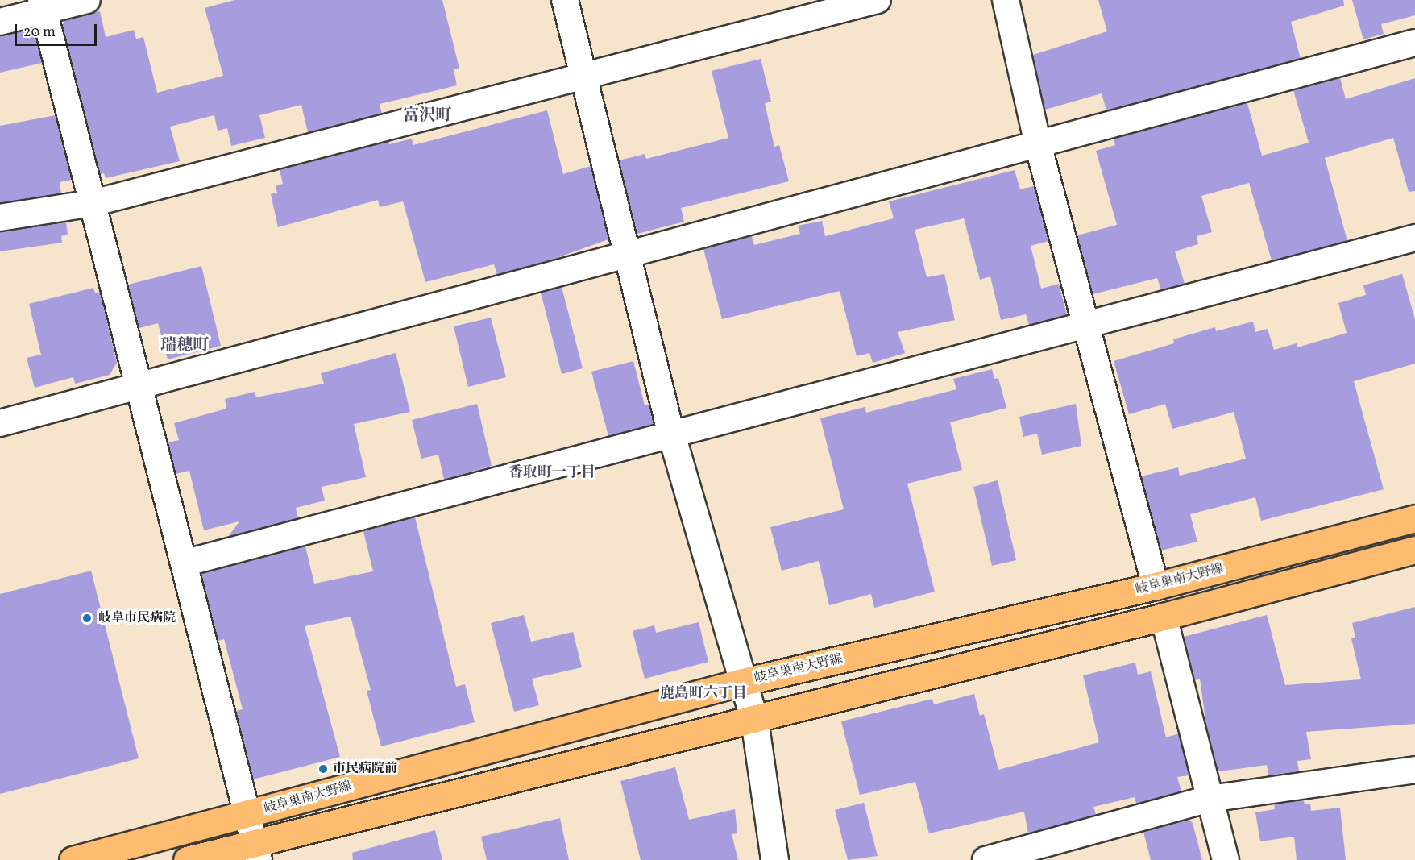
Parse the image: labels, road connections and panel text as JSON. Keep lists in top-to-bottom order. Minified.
{"streets":{"main road":["岐阜巣南大野線"]},"districts":["富沢町","瑞穂町","香取町一丁目","鹿島町六丁目"],"places":["岐阜市民病院","市民病院前"],"scale_bar":"20 m"}
